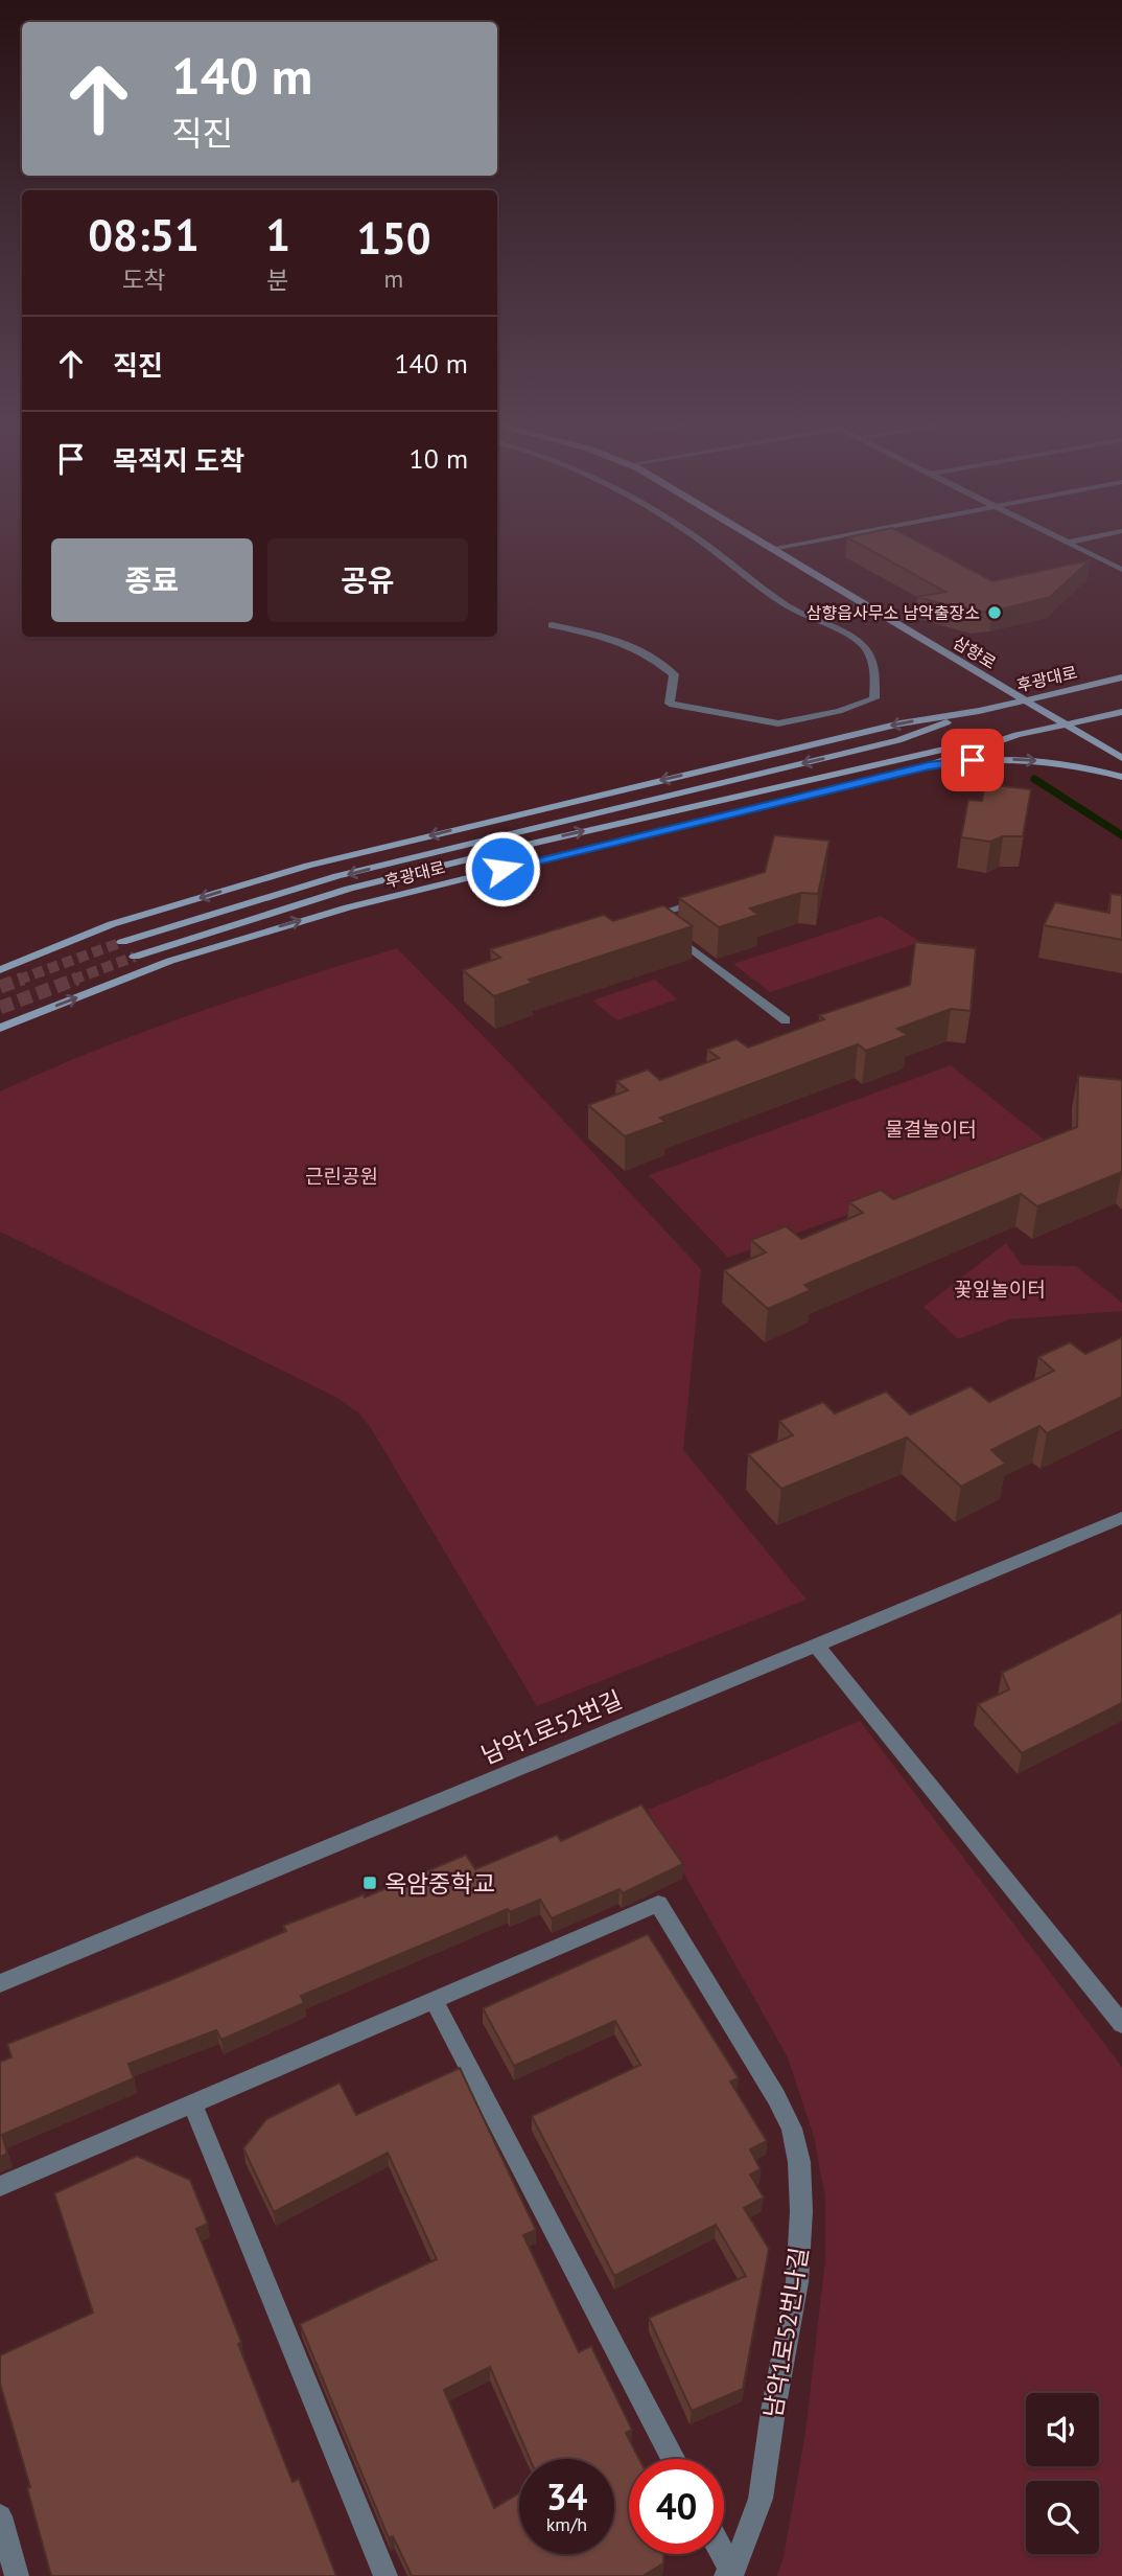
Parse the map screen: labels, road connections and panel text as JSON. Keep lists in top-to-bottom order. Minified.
{"streets":{"street":["삼향로","후광대로","남악1로52번길","남악1로52번나길"]},"crossings":[["삼향로","후광대로"]],"parks":["물결놀이터","근린공원","꽃잎놀이터"],"places":{"other":["삼향읍사무소 남악출장소"],"transit":["옥암중학교"]},"page":{"turn":["140 m","직진"],"eta":["08:51","도착","1","분","150","m"],"list":[{"name":"직진","value":"140 m"},{"name":"목적지 도착","value":"10 m"}],"buttons":["종료","공유"],"speed":"34 km/h","limit":"40"}}
